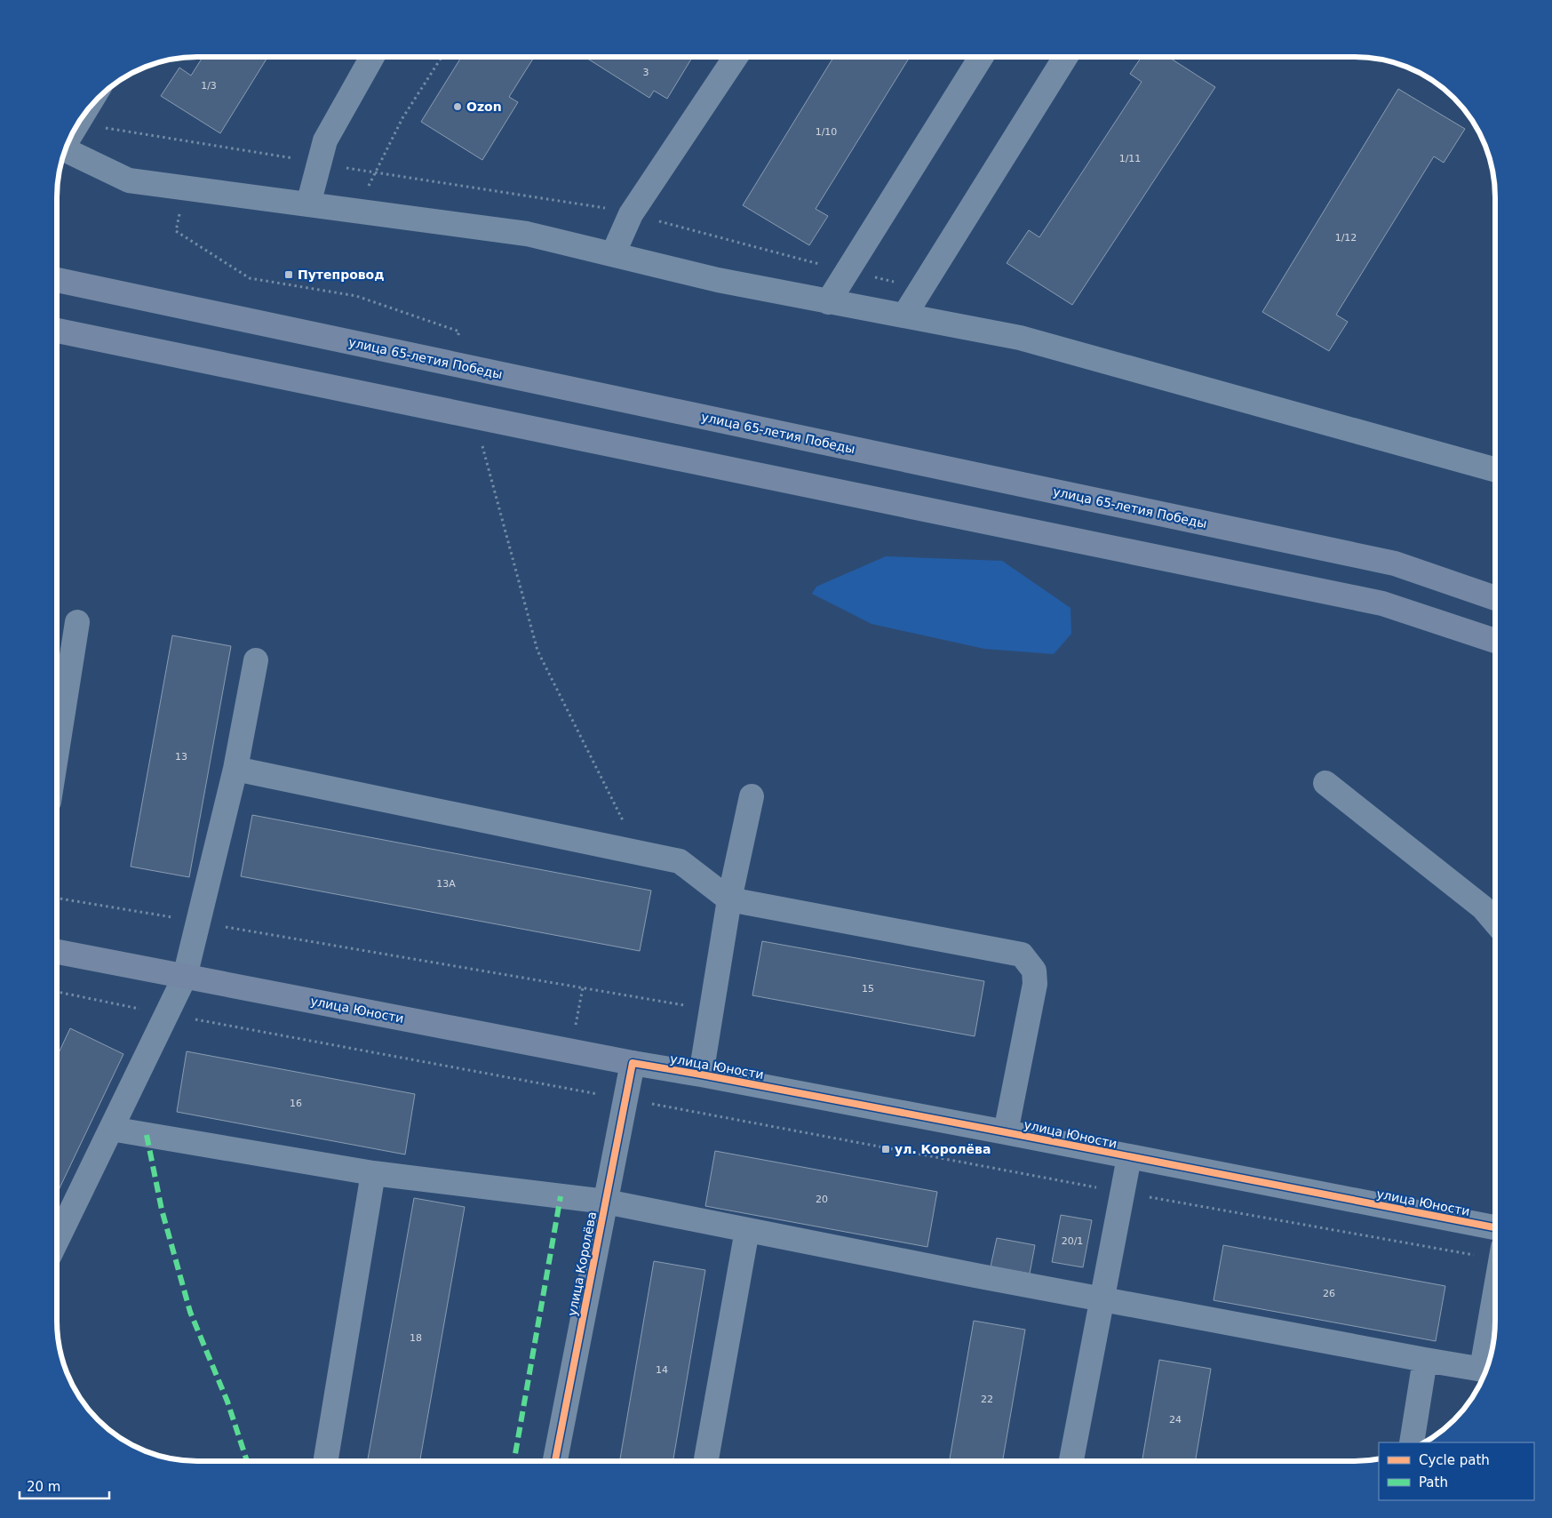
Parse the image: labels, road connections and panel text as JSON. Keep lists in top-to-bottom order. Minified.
{"streets":{"main road":["улица 65-летия Победы","улица Юности"],"street":["улица Королёва"]},"crossings":[["улица Юности","улица Королёва"]],"places":{"other":["Ozon"],"transit":["Путепровод","ул. Королёва"]},"house_numbers":["3","1/3","1/10","1/11","1/12","13","13А","15","16","20","20/1","26","18","14","22","24"],"legend":["Cycle path","Path"],"scale_bar":"20 m"}
